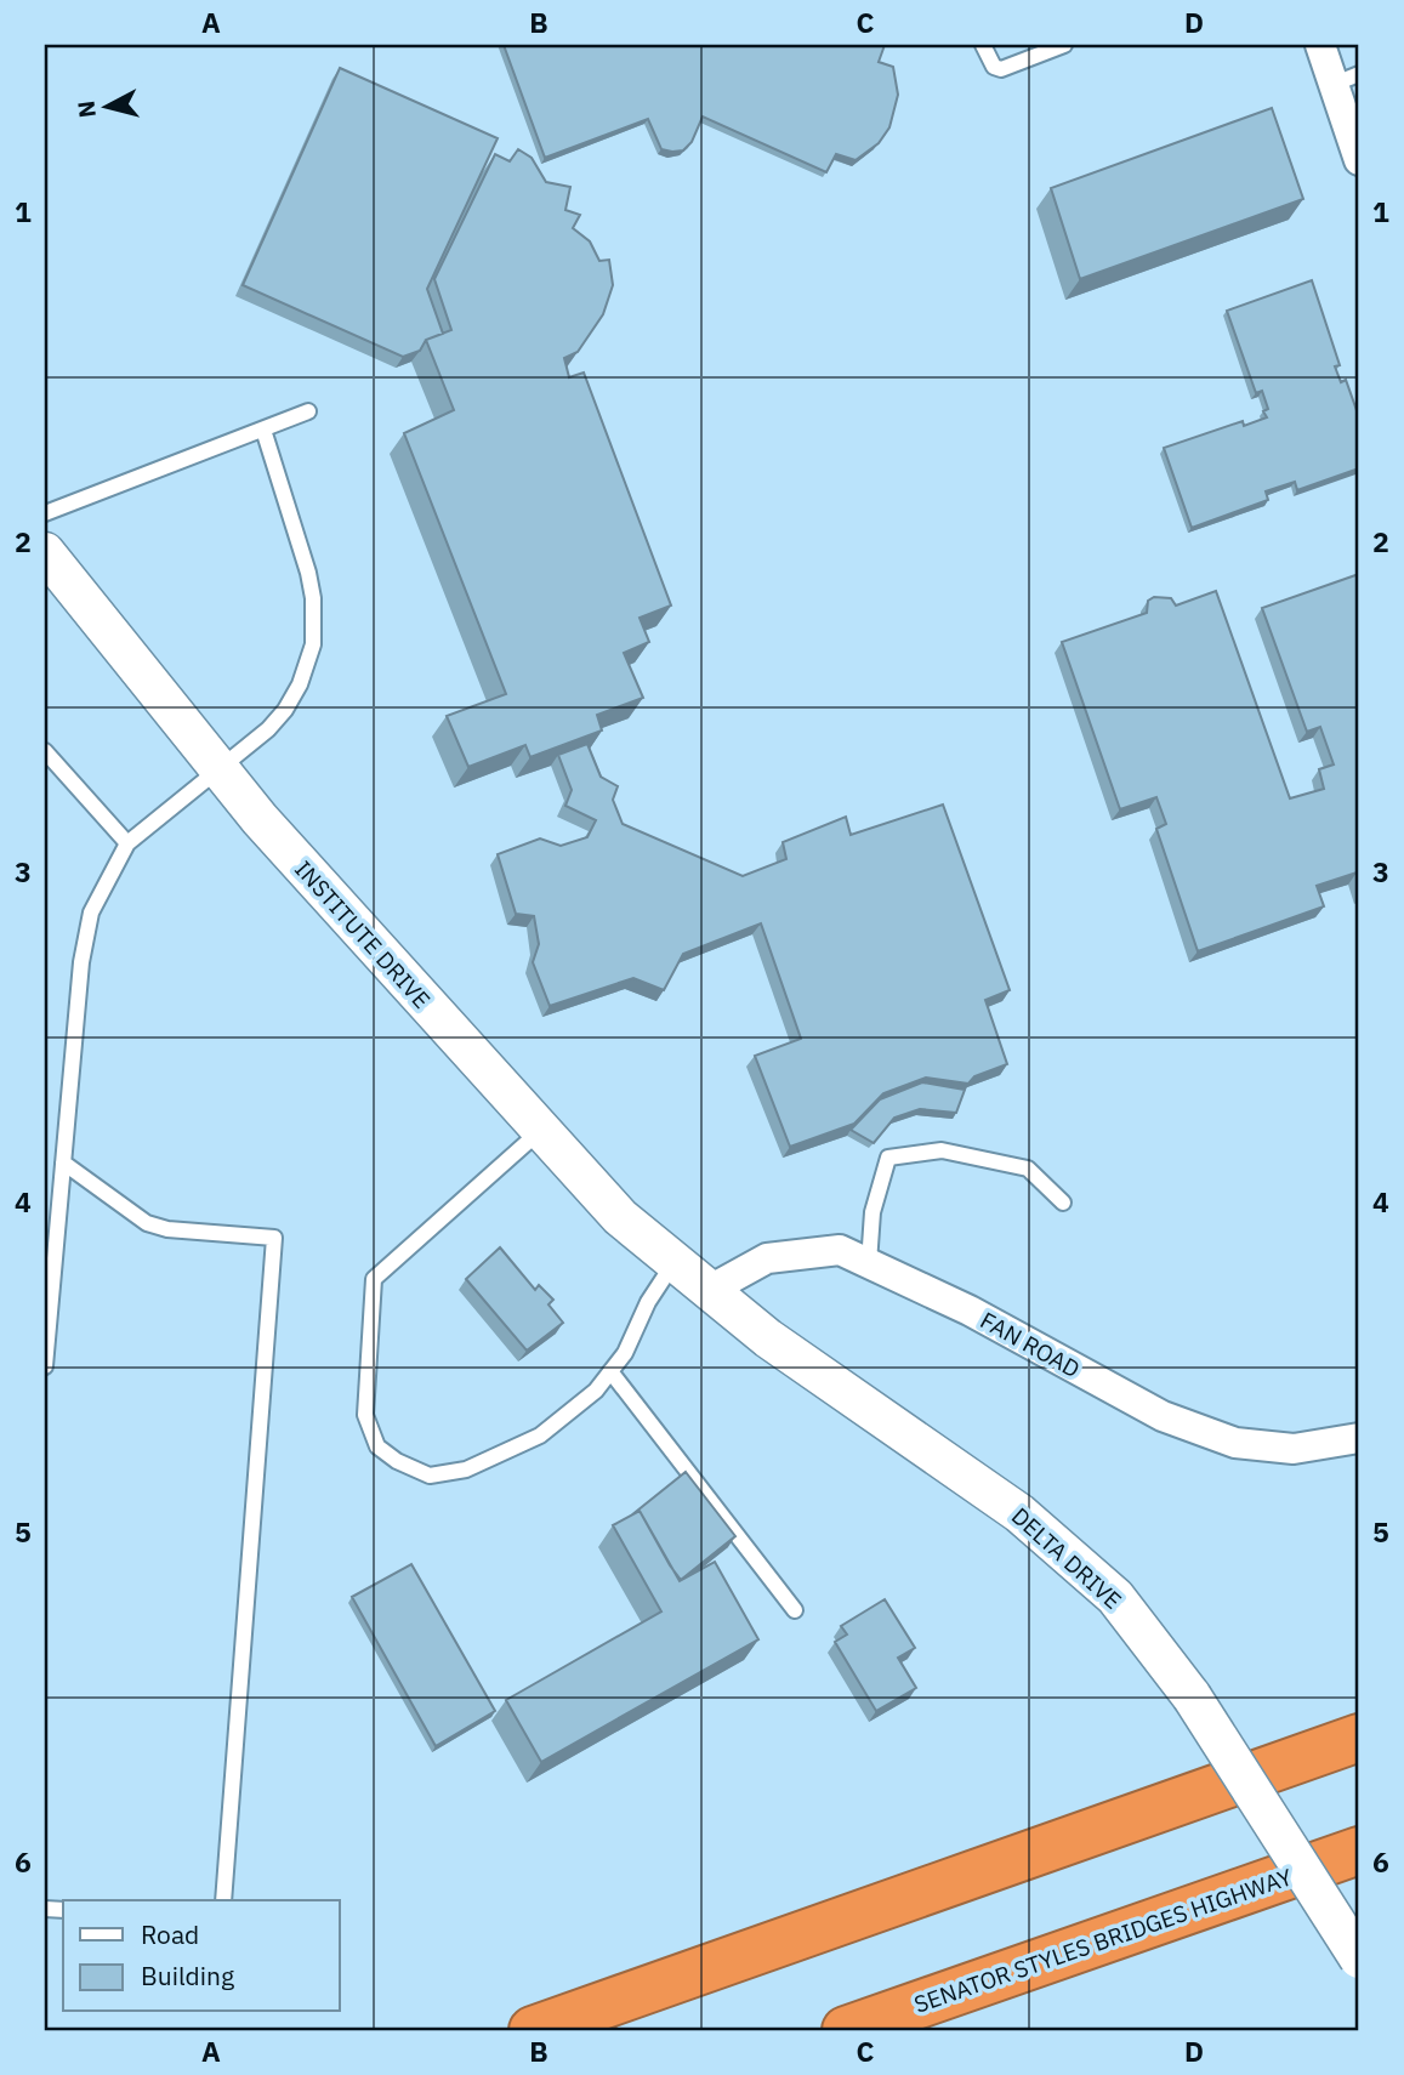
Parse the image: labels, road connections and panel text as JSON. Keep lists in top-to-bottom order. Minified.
{"streets":{"highway":["SENATOR STYLES BRIDGES HIGHWAY"],"street":["INSTITUTE DRIVE","FAN ROAD","DELTA DRIVE"]},"crossings":[["INSTITUTE DRIVE","FAN ROAD"],["INSTITUTE DRIVE","DELTA DRIVE"],["FAN ROAD","DELTA DRIVE"]],"legend":["Road","Building"],"north":"left","grid":{"columns":["A","B","C","D"],"rows":["1","2","3","4","5","6"]}}
